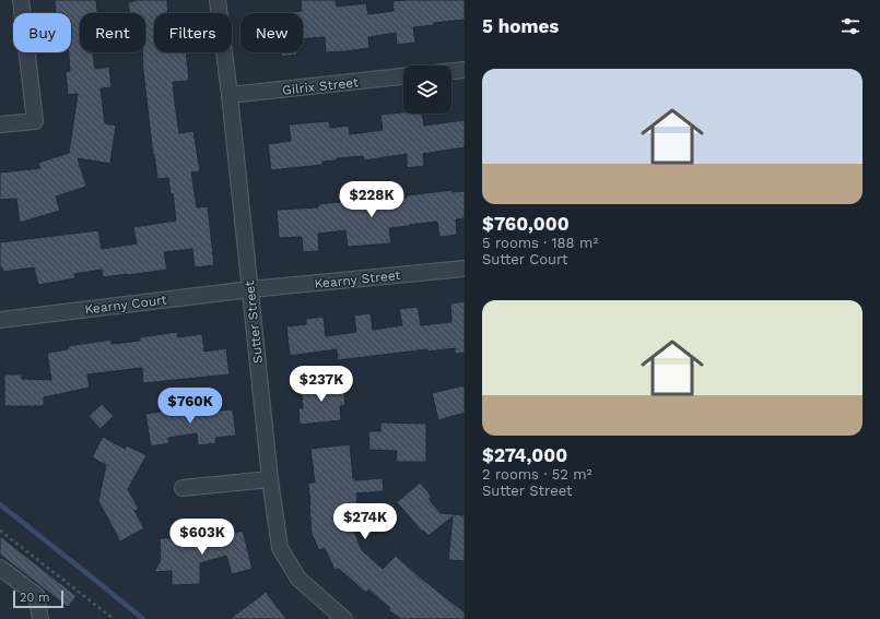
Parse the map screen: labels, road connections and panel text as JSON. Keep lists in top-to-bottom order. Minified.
{"streets":{"street":["Gilrix Street","Kearny Street","Kearny Court","Sutter Street"]},"crossings":[["Gilrix Street","Sutter Street"],["Kearny Street","Kearny Court"],["Kearny Street","Sutter Street"],["Kearny Court","Sutter Street"]],"scale_bar":"20 m","page":{"heading":"5 homes","chip":["Buy","Rent","Filters","New"],"list":[{"name":"$760,000","note":"5 rooms · 188 m² · Sutter Court"},{"name":"$274,000","note":"2 rooms · 52 m² · Sutter Street"}],"price":["$228K","$237K","$760K","$274K","$603K"],"scale":"20 m"}}
